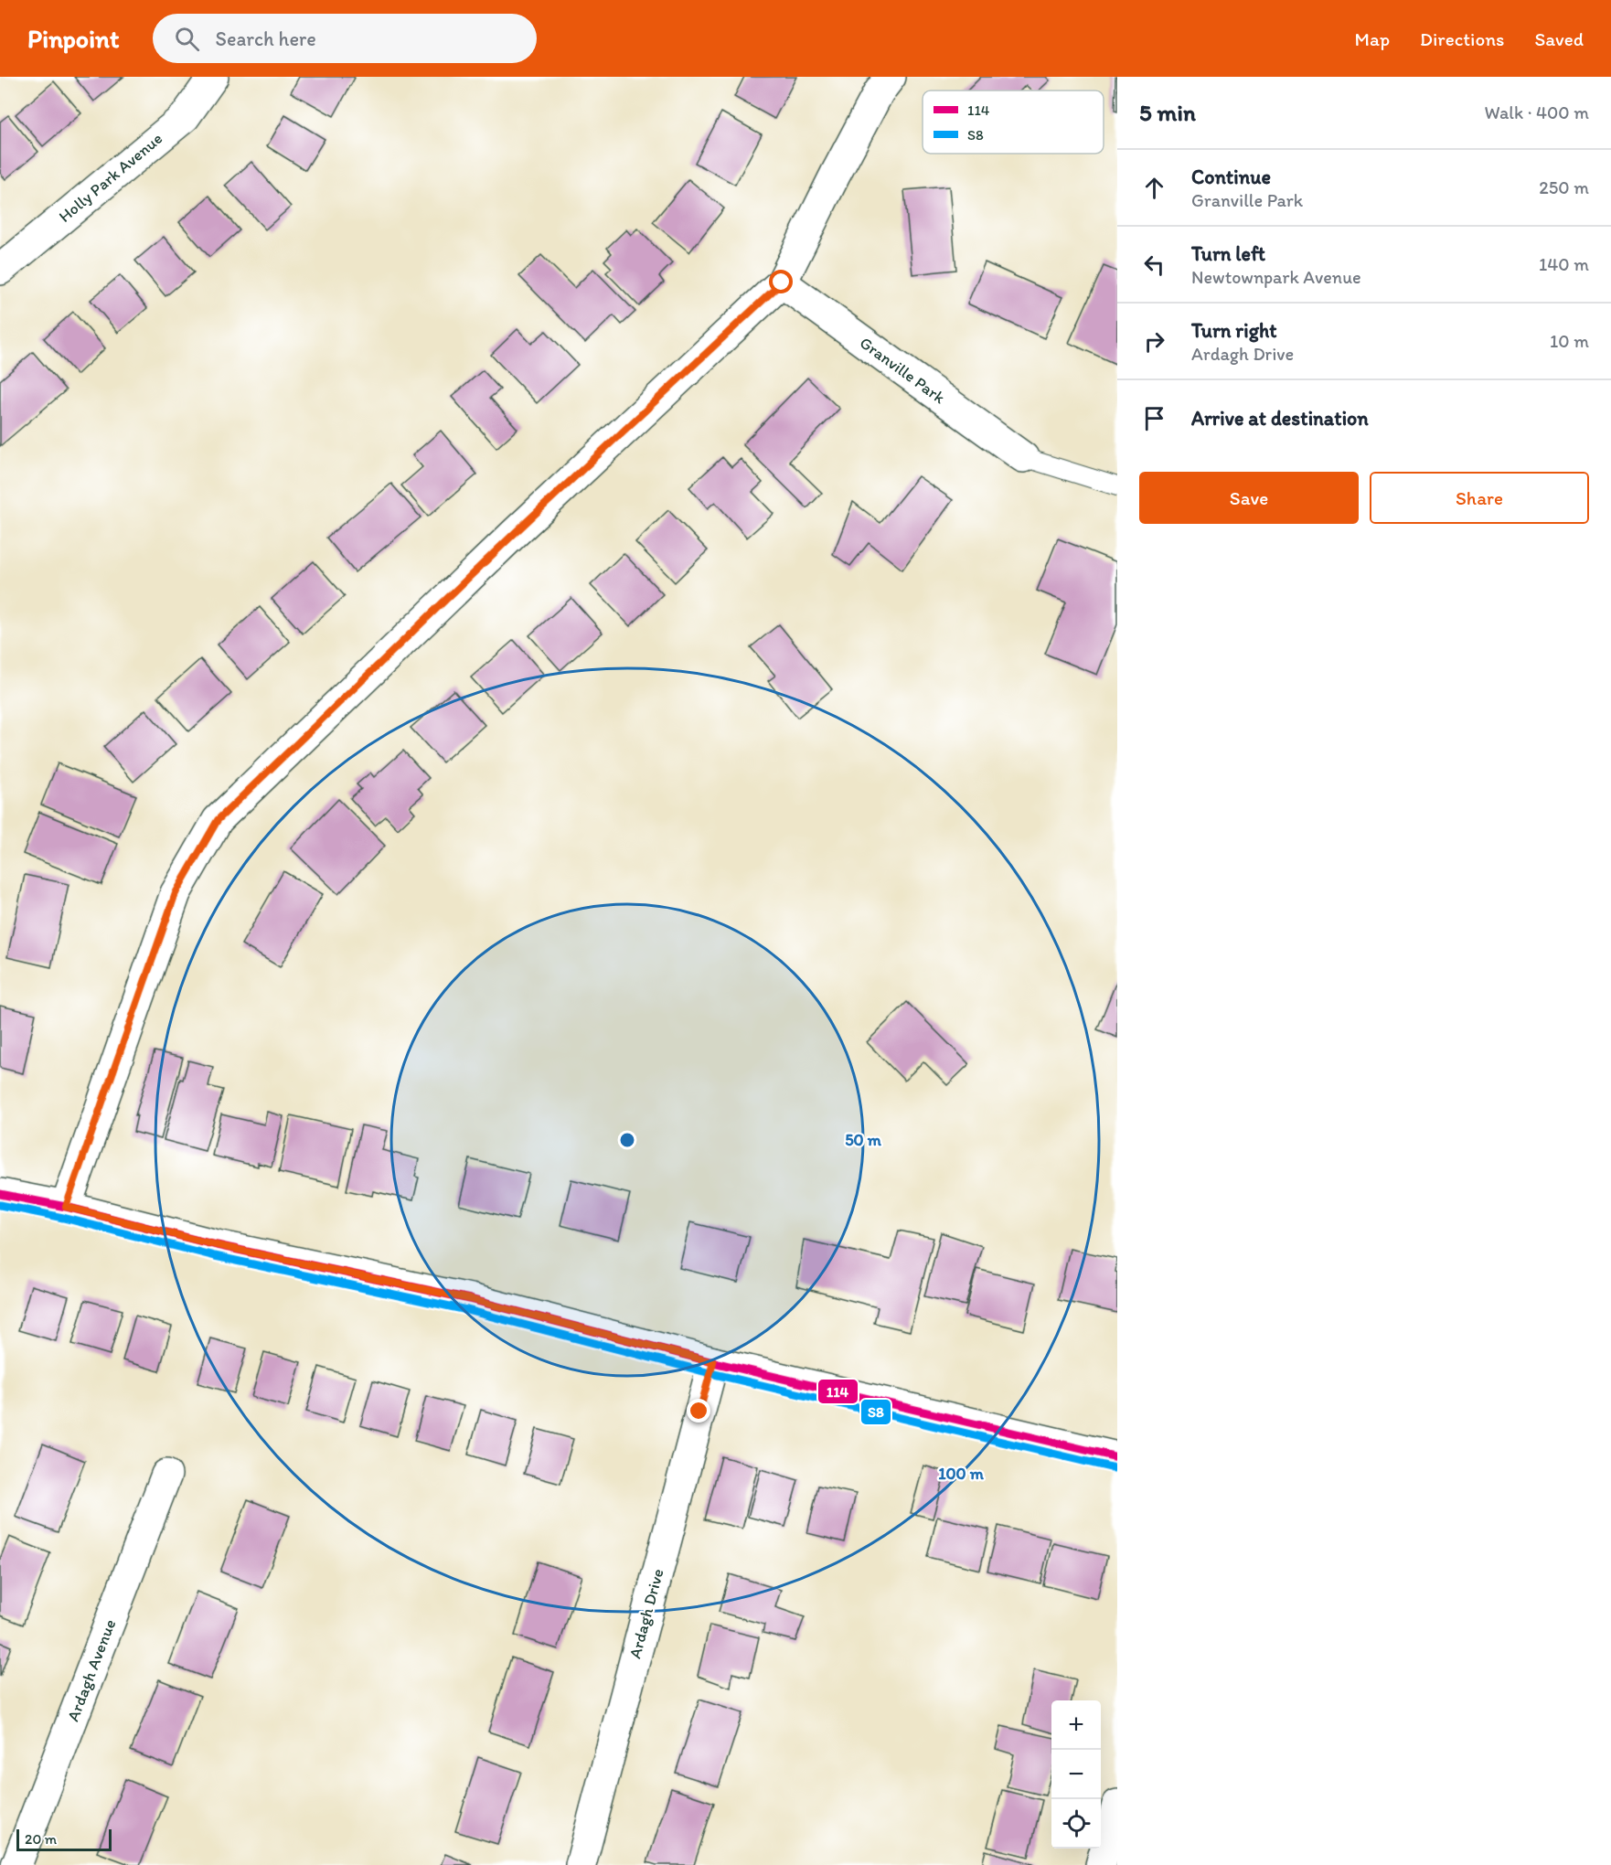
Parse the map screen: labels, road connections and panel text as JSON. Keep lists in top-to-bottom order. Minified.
{"streets":{"street":["Holly Park Avenue","Granville Park","Ardagh Drive","Ardagh Avenue"]},"lines":["transit line 114","transit line S8"],"legend":["114","S8"],"scale_bar":"20 m","page":{"header":"Pinpoint","search":"Search here","nav":["Map","Directions","Saved"],"heading":["5 min","Walk · 400 m"],"list":[["Continue","Granville Park","250 m"],["Turn left","Newtownpark Avenue","140 m"],["Turn right","Ardagh Drive","10 m"],"Arrive at destination"],"buttons":["Save","Share"],"map_buttons":["+","−"],"scale":"20 m"},"rings":["50 m","100 m"]}
